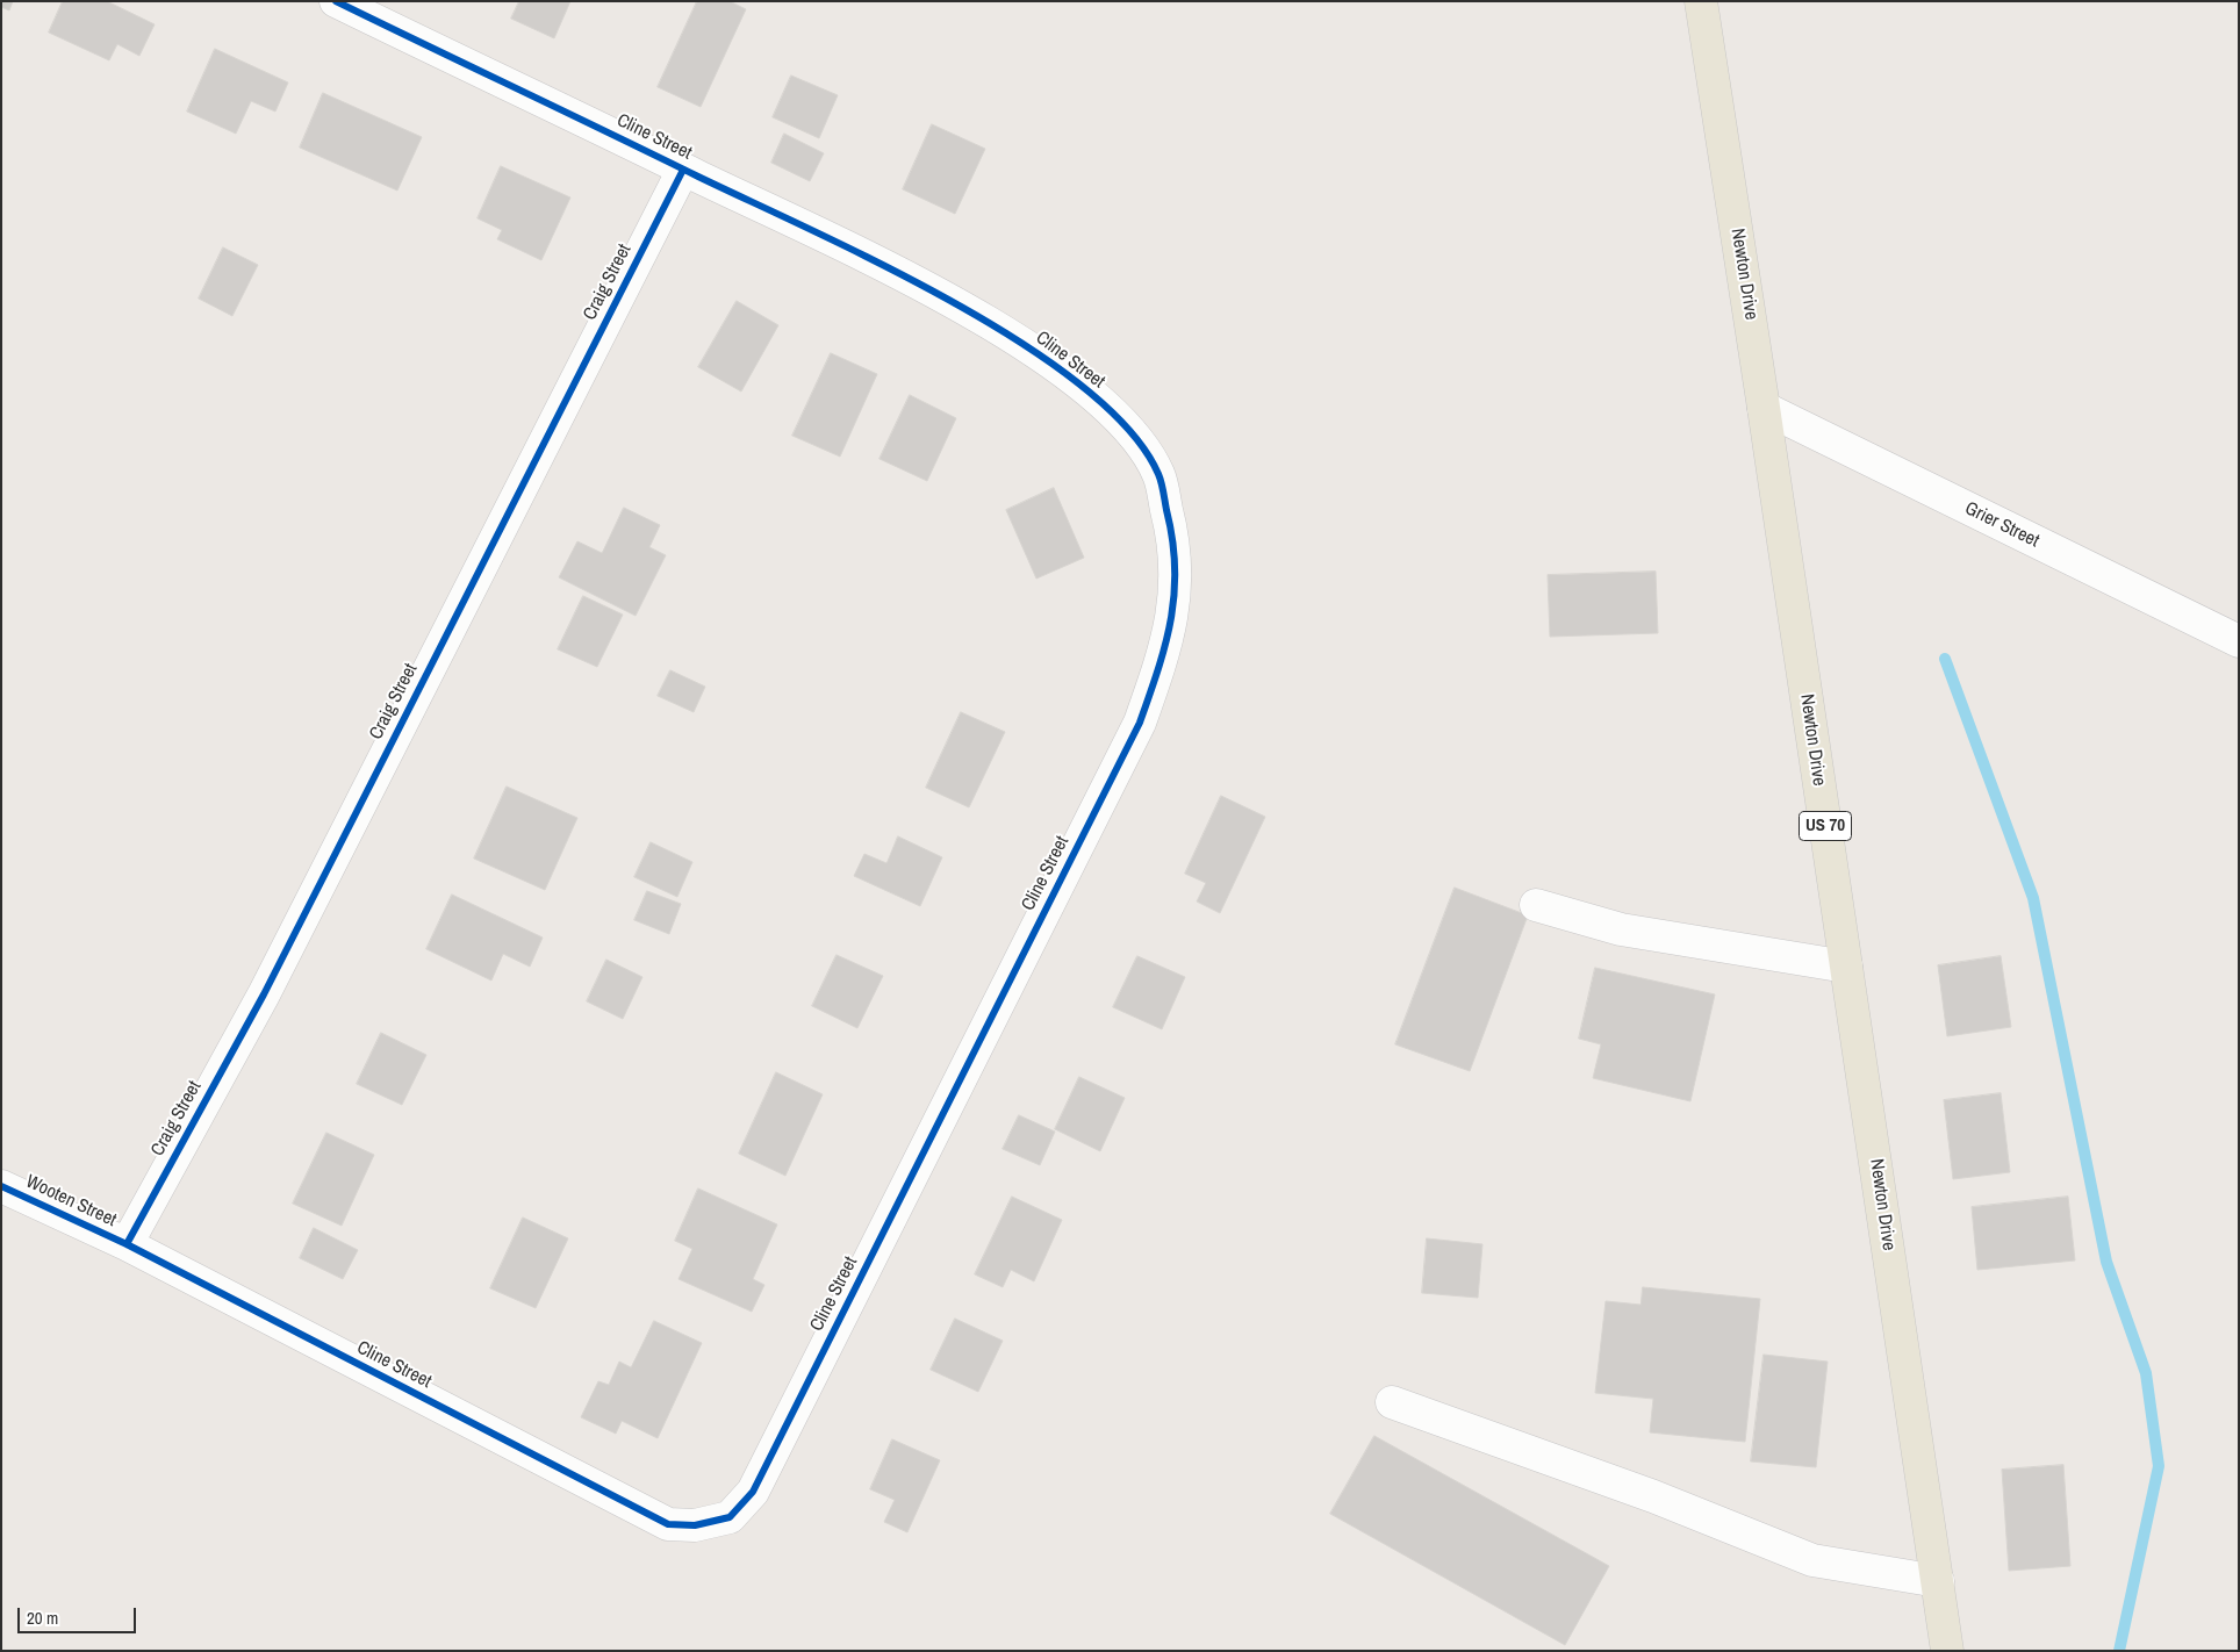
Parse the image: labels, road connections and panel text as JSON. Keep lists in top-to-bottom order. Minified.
{"streets":{"main road":["Newton Drive","US 70"],"street":["Cline Street","Craig Street","Grier Street","Wooten Street"]},"crossings":[["Cline Street","Craig Street"],["Cline Street","Wooten Street"],["Newton Drive","Grier Street"],["Craig Street","Wooten Street"]],"scale_bar":"20 m"}
